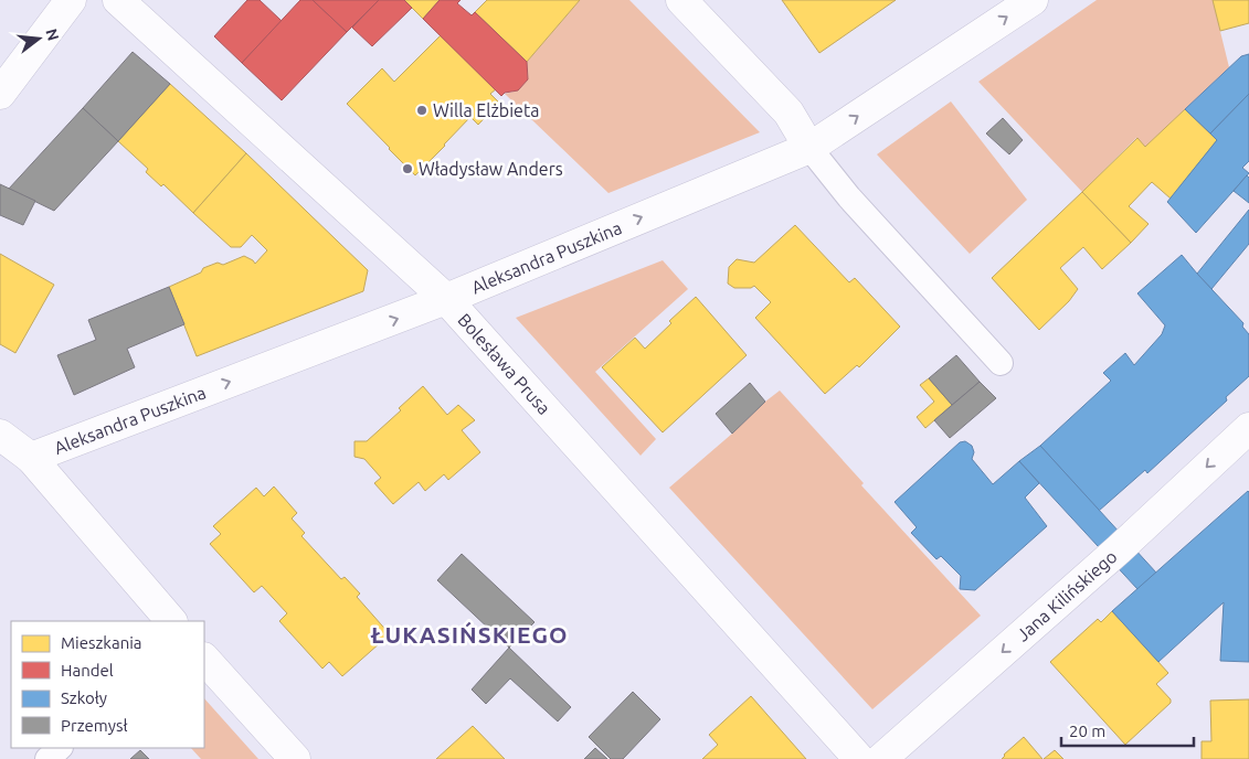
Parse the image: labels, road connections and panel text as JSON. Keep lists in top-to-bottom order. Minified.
{"streets":{"street":["Aleksandra Puszkina","Bolesława Prusa","Jana Kilińskiego"]},"crossings":[["Aleksandra Puszkina","Bolesława Prusa"]],"one_way":["Aleksandra Puszkina","Jana Kilińskiego"],"districts":["ŁUKASIŃSKIEGO"],"places":["Willa Elżbieta","Władysław Anders"],"legend":["Mieszkania","Handel","Szkoły","Przemysł"],"scale_bar":"20 m","north":"right"}
